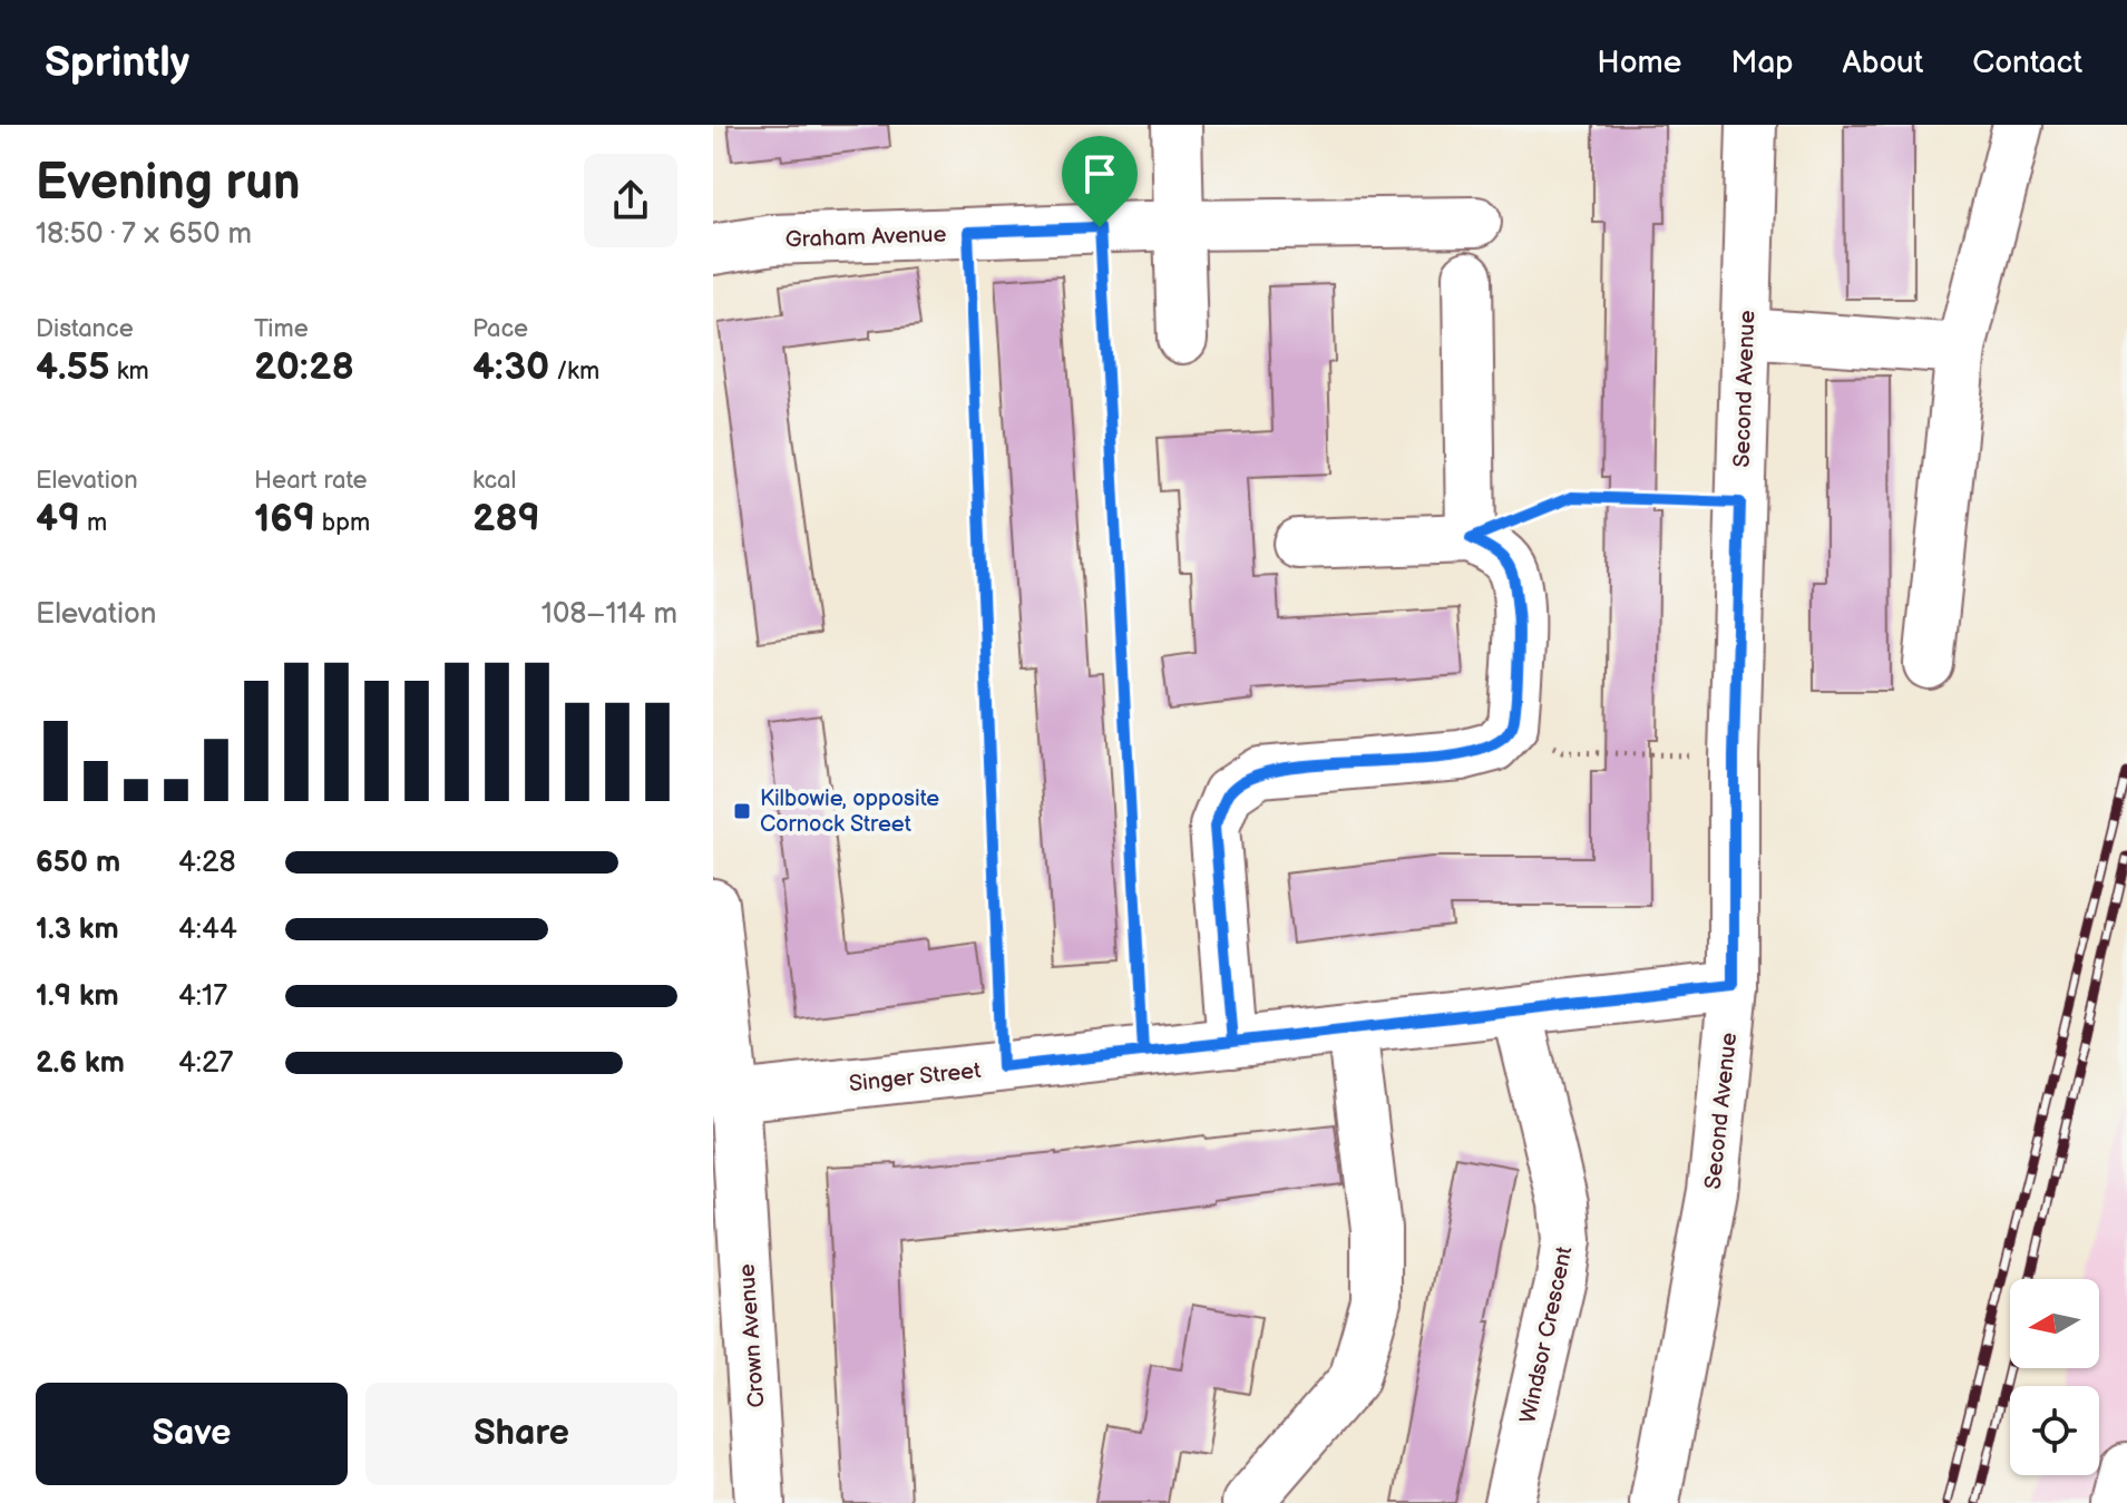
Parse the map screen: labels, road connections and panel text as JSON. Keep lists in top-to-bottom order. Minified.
{"streets":{"street":["Graham Avenue","Second Avenue","Singer Street","Windsor Crescent","Crown Avenue"]},"crossings":[["Second Avenue","Singer Street"],["Singer Street","Windsor Crescent"],["Singer Street","Crown Avenue"]],"places":{"transit":["Kilbowie, opposite Cornock Street"]},"north":"left","page":{"header":"Sprintly","nav":["Home","Map","About","Contact"],"heading":["Evening run","18:50 · 7 × 650 m"],"stats":[["Distance","4.55 km"],["Time","20:28"],["Pace","4:30 /km"],["Elevation","49 m"],["Heart rate","169 bpm"],["kcal","289"]],"chart":["Elevation","108–114 m"],"list":[{"name":"650 m","note":"4:28"},{"name":"1.3 km","note":"4:44"},{"name":"1.9 km","note":"4:17"},{"name":"2.6 km","note":"4:27"}],"buttons":["Save","Share"]}}
